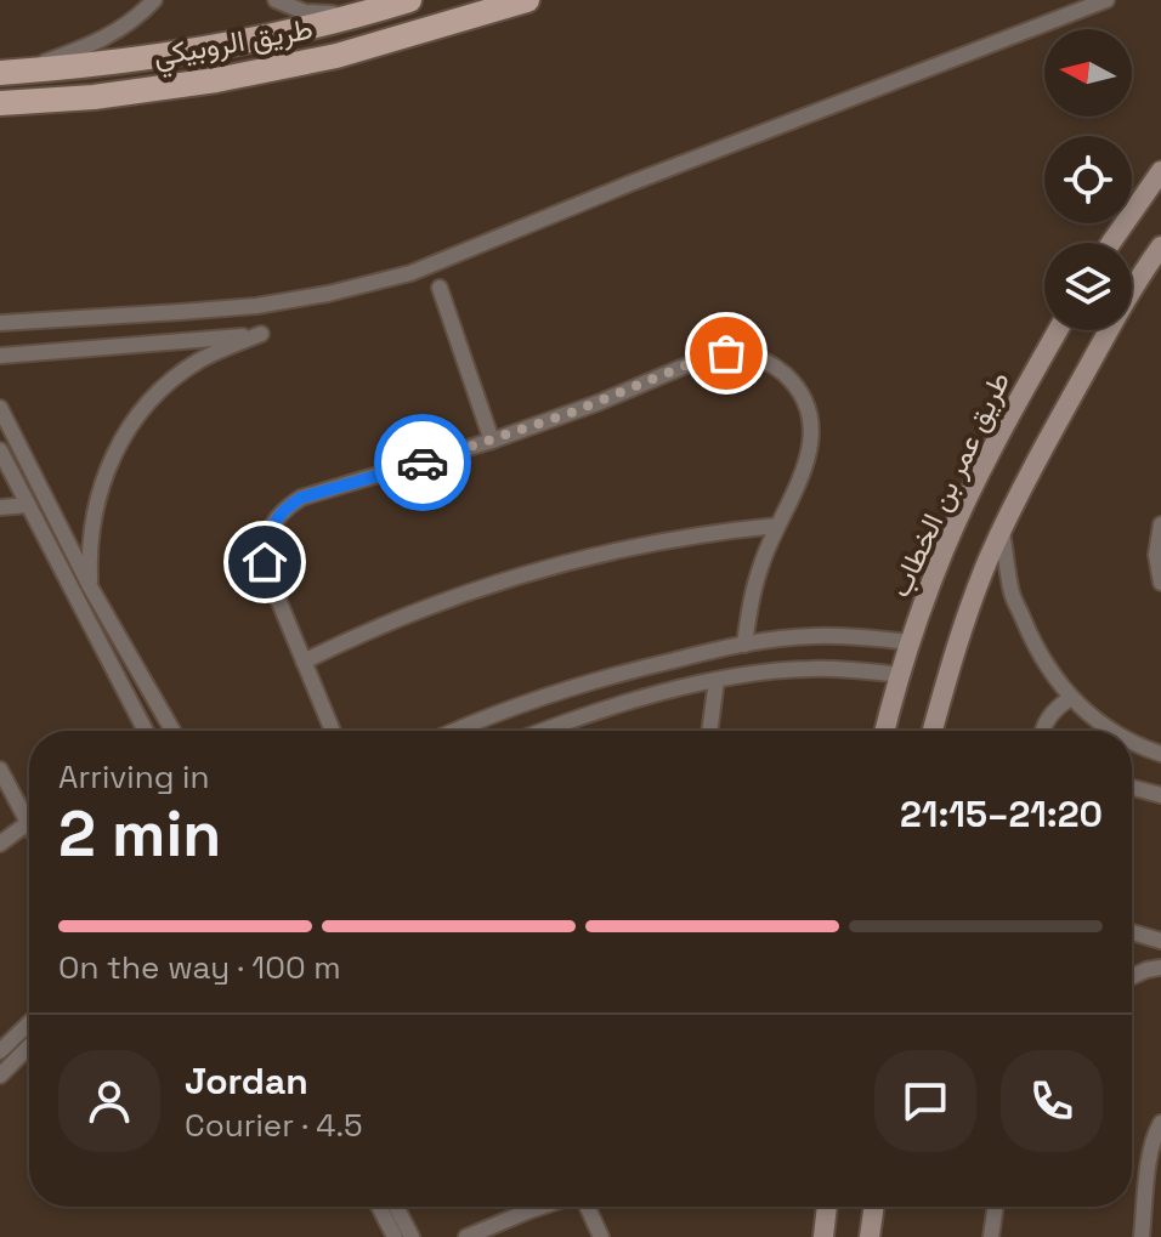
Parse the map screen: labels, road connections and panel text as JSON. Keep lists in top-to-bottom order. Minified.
{"streets":{"main road":["طريق الروبيكي"],"street":["طريق عمر بن الخطاب"]},"north":"left","page":{"heading":["2 min","Arriving in","21:15–21:20"],"panel":["Jordan","Courier · 4.5"],"bar":"On the way · 100 m"}}
